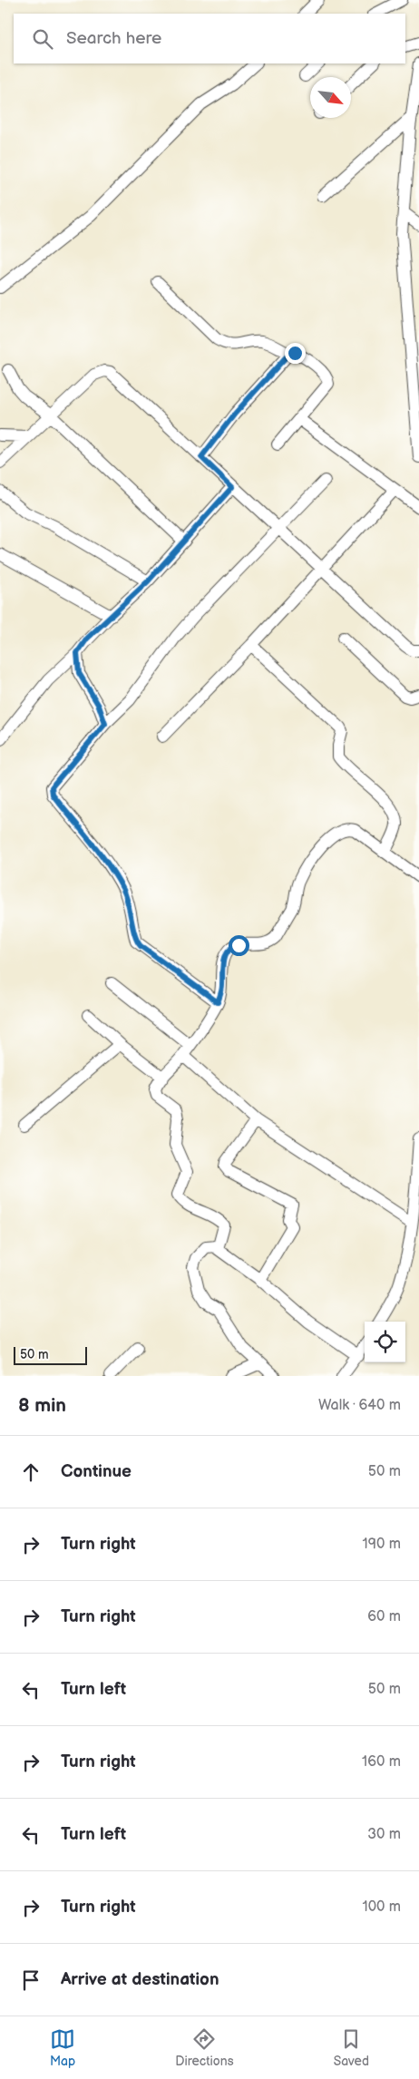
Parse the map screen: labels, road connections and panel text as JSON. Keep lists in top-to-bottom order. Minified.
{"scale_bar":"50 m","north":"bottom right","page":{"search":"Search here","scale":"50 m","heading":["8 min","Walk · 640 m"],"list":[["Continue","50 m"],["Turn right","190 m"],["Turn right","60 m"],["Turn left","50 m"],["Turn right","160 m"],["Turn left","30 m"],["Turn right","100 m"],"Arrive at destination"],"nav":["Map","Directions","Saved"]}}
